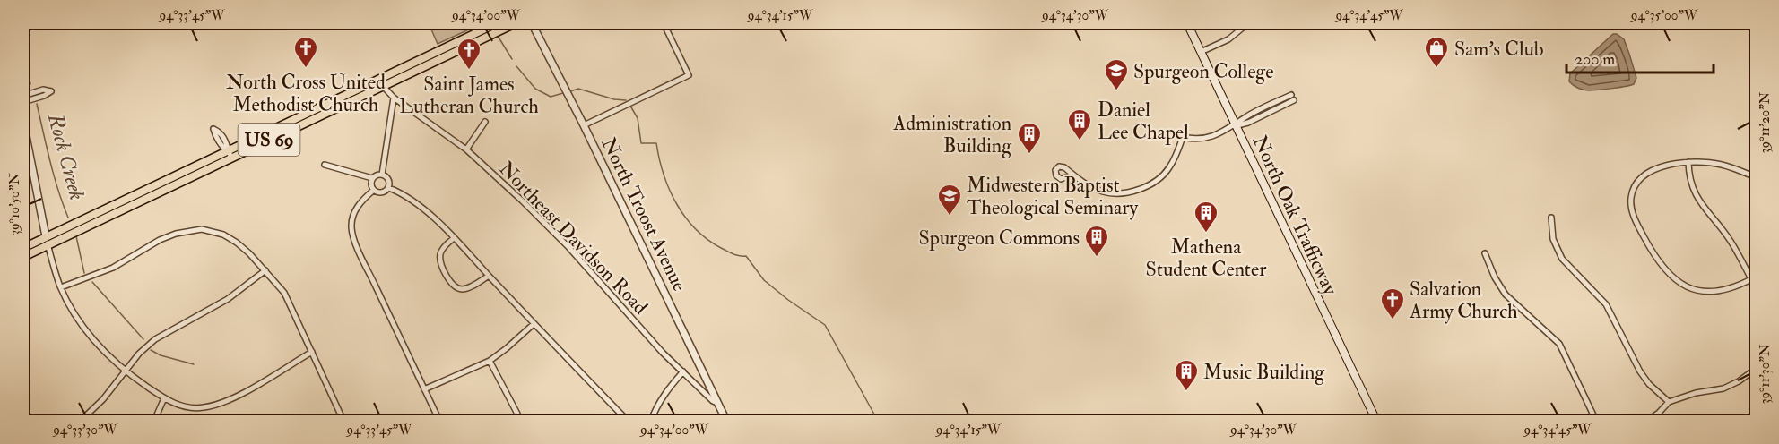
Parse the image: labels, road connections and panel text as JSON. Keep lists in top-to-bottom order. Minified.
{"streets":{"main road":["US 69","North Oak Trafficway"],"street":["North Troost Avenue","Northeast Davidson Road"]},"crossings":[["US 69","Northeast Davidson Road"],["North Troost Avenue","Northeast Davidson Road"]],"water":["Rock Creek"],"places":{"church":["North Cross United Methodist Church","Saint James Lutheran Church","Salvation Army Church"],"shop":["Sam's Club"],"school or university":["Spurgeon College","Midwestern Baptist Theological Seminary"],"building":["Daniel Lee Chapel","Administration Building","Mathena Student Center","Spurgeon Commons","Music Building"]},"scale_bar":"200 m","coordinates":["94°33'45\"W","94°34'00\"W","94°34'15\"W","94°34'30\"W","94°34'45\"W","94°35'00\"W","39°11'20\"N","39°10'50\"N","39°11'30\"N","94°33'30\"W"]}
